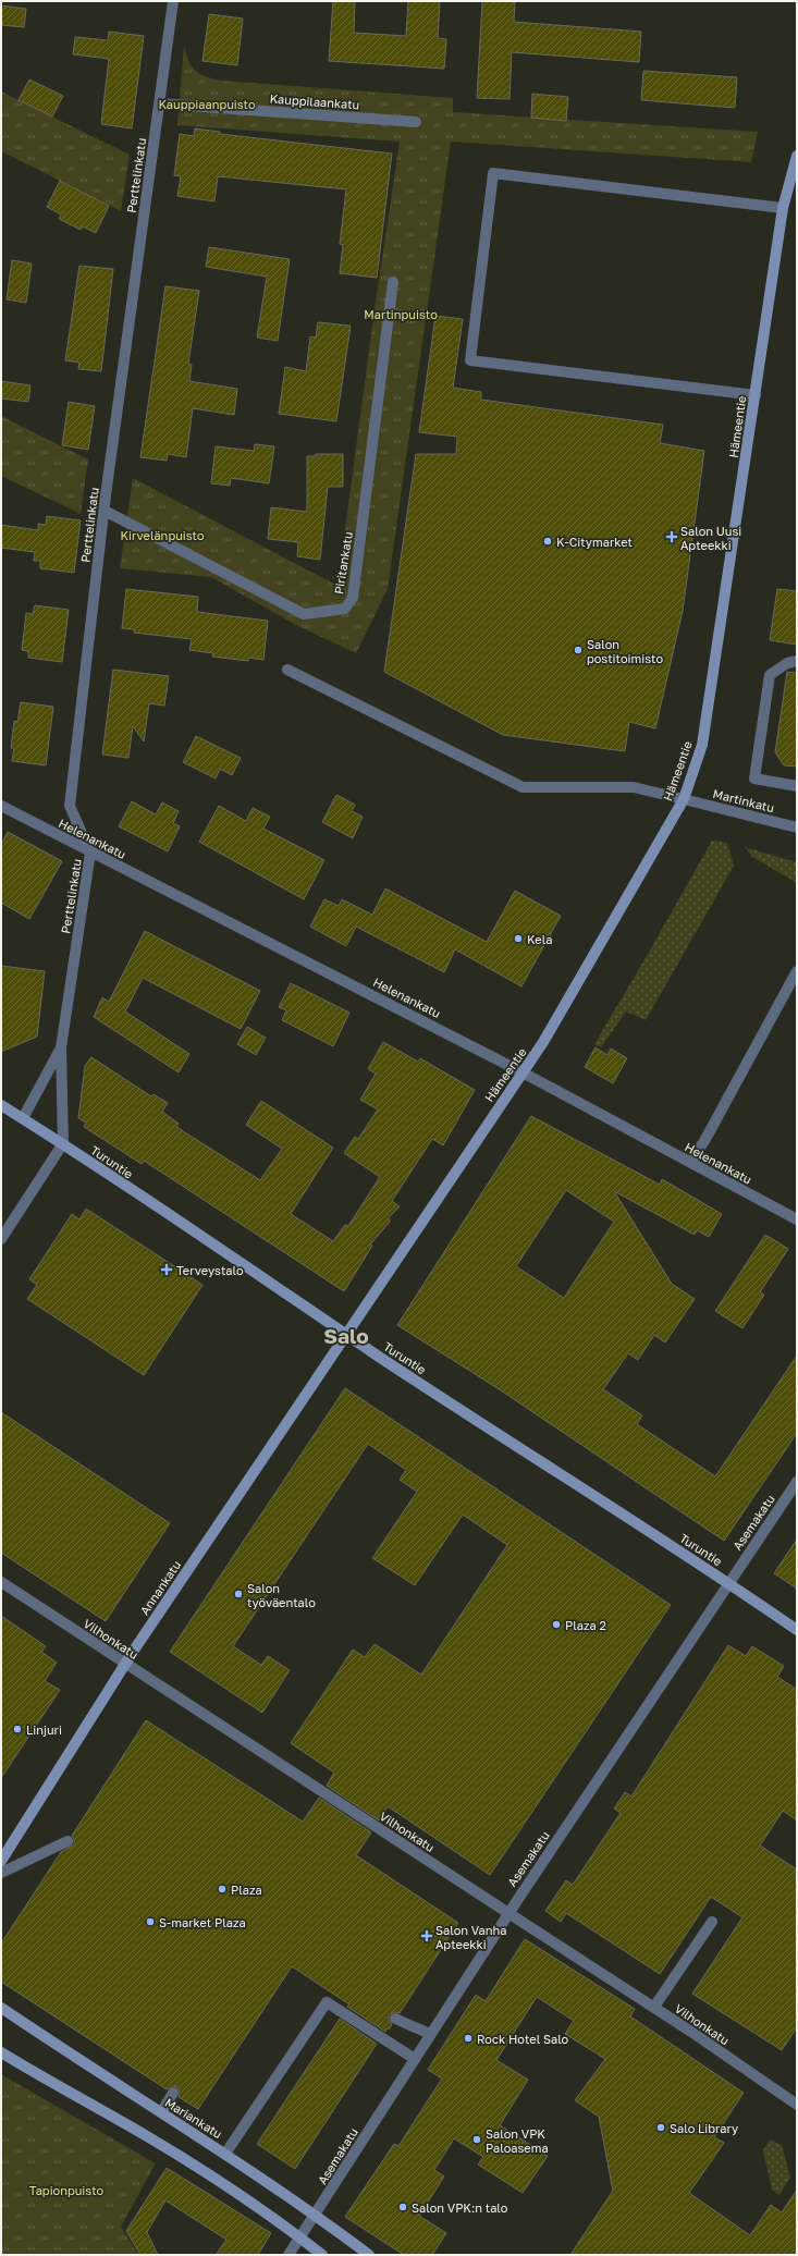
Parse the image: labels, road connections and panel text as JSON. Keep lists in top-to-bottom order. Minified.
{"streets":{"main road":["Hämeentie","Turuntie","Annankatu","Mariankatu"],"street":["Kauppilaankatu","Perttelinkatu","Piritankatu","Martinkatu","Helenankatu","Asemakatu","Vilhonkatu"]},"crossings":[["Kauppilaankatu","Perttelinkatu"],["Perttelinkatu","Piritankatu"],["Perttelinkatu","Helenankatu"],["Perttelinkatu","Turuntie"],["Hämeentie","Martinkatu"],["Hämeentie","Helenankatu"],["Hämeentie","Turuntie"],["Hämeentie","Annankatu"],["Turuntie","Asemakatu"],["Turuntie","Annankatu"],["Asemakatu","Vilhonkatu"],["Asemakatu","Mariankatu"],["Annankatu","Vilhonkatu"]],"districts":["Salo"],"parks":["Kauppiaanpuisto","Martinpuisto","Kirvelänpuisto","Tapionpuisto"],"places":{"health":["Salon Uusi Apteekki","Terveystalo","Salon Vanha Apteekki"],"other":["K-Citymarket","Salon postitoimisto","Kela","Salon työväentalo","Plaza 2","Linjuri","Plaza","S-market Plaza","Rock Hotel Salo","Salo Library","Salon VPK Paloasema","Salon VPK:n talo"]}}
